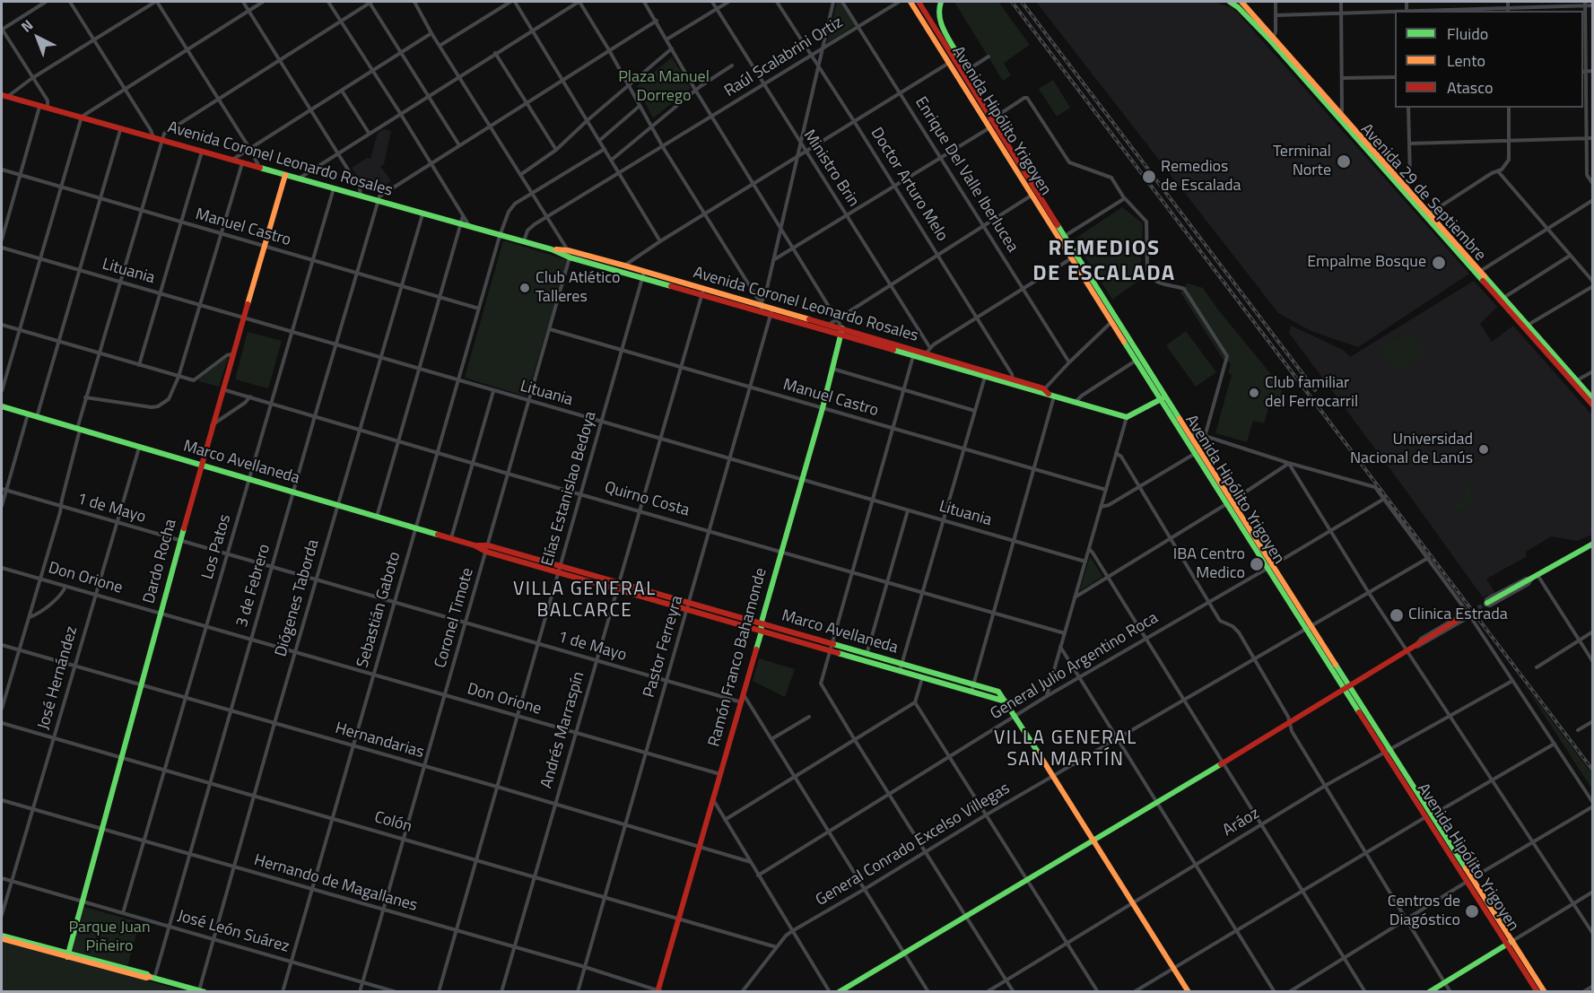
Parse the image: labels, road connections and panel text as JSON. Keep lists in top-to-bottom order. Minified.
{"streets":{"street":["Raúl Scalabrini Ortiz","Avenida Hipólito Yrigoyen","Avenida Coronel Leonardo Rosales","Ministro Brin","Enrique Del Valle Iberlucea","Doctor Arturo Melo","Avenida 29 de Septiembre","Manuel Castro","Lituania","Marco Avellaneda","Elías Estanislao Bedoya","Quirno Costa","1 de Mayo","Los Patos","Dardo Rocha","Don Orione","3 de Febrero","Diógenes Taborda","Sebastián Gaboto","Coronel Timote","Pastor Ferreyra","Ramón Franco Bahamonde","General Julio Argentino Roca","José Hernández","Andrés Marraspín","Hernandarias","Colón","Aráoz","General Conrado Excelso Villegas","Hernando de Magallanes","José León Suárez"]},"crossings":[["Raúl Scalabrini Ortiz","Avenida Coronel Leonardo Rosales"],["Raúl Scalabrini Ortiz","Ministro Brin"],["Raúl Scalabrini Ortiz","Enrique Del Valle Iberlucea"],["Raúl Scalabrini Ortiz","Doctor Arturo Melo"],["Raúl Scalabrini Ortiz","Coronel Timote"],["Avenida Hipólito Yrigoyen","General Julio Argentino Roca"],["Avenida Hipólito Yrigoyen","Aráoz"],["Avenida Hipólito Yrigoyen","General Conrado Excelso Villegas"],["Avenida Coronel Leonardo Rosales","Ministro Brin"],["Avenida Coronel Leonardo Rosales","Doctor Arturo Melo"],["Avenida Coronel Leonardo Rosales","Elías Estanislao Bedoya"],["Avenida Coronel Leonardo Rosales","Los Patos"],["Avenida Coronel Leonardo Rosales","Dardo Rocha"],["Avenida Coronel Leonardo Rosales","3 de Febrero"],["Avenida Coronel Leonardo Rosales","Diógenes Taborda"],["Avenida Coronel Leonardo Rosales","Sebastián Gaboto"],["Avenida Coronel Leonardo Rosales","Coronel Timote"],["Avenida Coronel Leonardo Rosales","Pastor Ferreyra"],["Avenida Coronel Leonardo Rosales","Ramón Franco Bahamonde"],["Avenida Coronel Leonardo Rosales","Andrés Marraspín"],["Manuel Castro","Elías Estanislao Bedoya"],["Manuel Castro","Los Patos"],["Manuel Castro","Dardo Rocha"],["Manuel Castro","3 de Febrero"],["Manuel Castro","Diógenes Taborda"],["Manuel Castro","Sebastián Gaboto"],["Manuel Castro","Coronel Timote"],["Manuel Castro","Pastor Ferreyra"],["Manuel Castro","Ramón Franco Bahamonde"],["Manuel Castro","Andrés Marraspín"],["Lituania","Elías Estanislao Bedoya"],["Lituania","Los Patos"],["Lituania","Dardo Rocha"],["Lituania","3 de Febrero"],["Lituania","Diógenes Taborda"],["Lituania","Sebastián Gaboto"],["Lituania","Coronel Timote"],["Lituania","Pastor Ferreyra"],["Lituania","Ramón Franco Bahamonde"],["Lituania","Andrés Marraspín"],["Marco Avellaneda","Elías Estanislao Bedoya"],["Marco Avellaneda","Los Patos"],["Marco Avellaneda","Dardo Rocha"],["Marco Avellaneda","3 de Febrero"],["Marco Avellaneda","Diógenes Taborda"],["Marco Avellaneda","Sebastián Gaboto"],["Marco Avellaneda","Coronel Timote"],["Marco Avellaneda","Pastor Ferreyra"],["Marco Avellaneda","Ramón Franco Bahamonde"],["Marco Avellaneda","General Julio Argentino Roca"],["Marco Avellaneda","José Hernández"],["Marco Avellaneda","Andrés Marraspín"],["Marco Avellaneda","Aráoz"],["Marco Avellaneda","General Conrado Excelso Villegas"],["Elías Estanislao Bedoya","Quirno Costa"],["Elías Estanislao Bedoya","1 de Mayo"],["Elías Estanislao Bedoya","Don Orione"],["Elías Estanislao Bedoya","Hernandarias"],["Elías Estanislao Bedoya","Colón"],["Elías Estanislao Bedoya","Hernando de Magallanes"],["Quirno Costa","Los Patos"],["Quirno Costa","Dardo Rocha"],["Quirno Costa","3 de Febrero"],["Quirno Costa","Diógenes Taborda"],["Quirno Costa","Sebastián Gaboto"],["Quirno Costa","Coronel Timote"],["Quirno Costa","Pastor Ferreyra"],["Quirno Costa","Ramón Franco Bahamonde"],["Quirno Costa","Andrés Marraspín"],["1 de Mayo","Los Patos"],["1 de Mayo","Dardo Rocha"],["1 de Mayo","3 de Febrero"],["1 de Mayo","Diógenes Taborda"],["1 de Mayo","Sebastián Gaboto"],["1 de Mayo","Coronel Timote"],["1 de Mayo","Pastor Ferreyra"],["1 de Mayo","Ramón Franco Bahamonde"],["1 de Mayo","José Hernández"],["1 de Mayo","Andrés Marraspín"],["Los Patos","Don Orione"],["Los Patos","Hernandarias"],["Los Patos","Colón"],["Los Patos","Hernando de Magallanes"],["Los Patos","José León Suárez"],["Dardo Rocha","Don Orione"],["Dardo Rocha","Hernandarias"],["Dardo Rocha","Colón"],["Dardo Rocha","Hernando de Magallanes"],["Dardo Rocha","José León Suárez"],["Don Orione","3 de Febrero"],["Don Orione","Diógenes Taborda"],["Don Orione","Sebastián Gaboto"],["Don Orione","Coronel Timote"],["Don Orione","Pastor Ferreyra"],["Don Orione","Ramón Franco Bahamonde"],["Don Orione","José Hernández"],["Don Orione","Andrés Marraspín"],["3 de Febrero","Hernandarias"],["3 de Febrero","Colón"],["3 de Febrero","Hernando de Magallanes"],["3 de Febrero","José León Suárez"],["Diógenes Taborda","Hernandarias"],["Diógenes Taborda","Colón"],["Diógenes Taborda","Hernando de Magallanes"],["Diógenes Taborda","José León Suárez"],["Sebastián Gaboto","Coronel Timote"],["Sebastián Gaboto","Hernandarias"],["Sebastián Gaboto","Colón"],["Sebastián Gaboto","Hernando de Magallanes"],["Sebastián Gaboto","José León Suárez"],["Coronel Timote","Hernandarias"],["Coronel Timote","Colón"],["Coronel Timote","Hernando de Magallanes"],["Coronel Timote","José León Suárez"],["Pastor Ferreyra","Hernandarias"],["Pastor Ferreyra","Colón"],["Pastor Ferreyra","Hernando de Magallanes"],["Ramón Franco Bahamonde","Hernandarias"],["Ramón Franco Bahamonde","Colón"],["Ramón Franco Bahamonde","Hernando de Magallanes"],["José Hernández","Hernandarias"],["José Hernández","Colón"],["José Hernández","Hernando de Magallanes"],["José Hernández","José León Suárez"],["Andrés Marraspín","Hernandarias"],["Andrés Marraspín","Colón"],["Andrés Marraspín","Hernando de Magallanes"],["Colón","General Conrado Excelso Villegas"]],"districts":["REMEDIOS DE ESCALADA","VILLA GENERAL BALCARCE","VILLA GENERAL SAN MARTÍN"],"parks":["Plaza Manuel Dorrego","Parque Juan Piñeiro"],"places":["Terminal Norte","Remedios de Escalada","Empalme Bosque","Club Atlético Talleres","Club familiar del Ferrocarril","Universidad Nacional de Lanús","IBA Centro Medico","Clinica Estrada","Centros de Diagóstico"],"legend":["Fluido","Lento","Atasco"],"north":"top left"}
